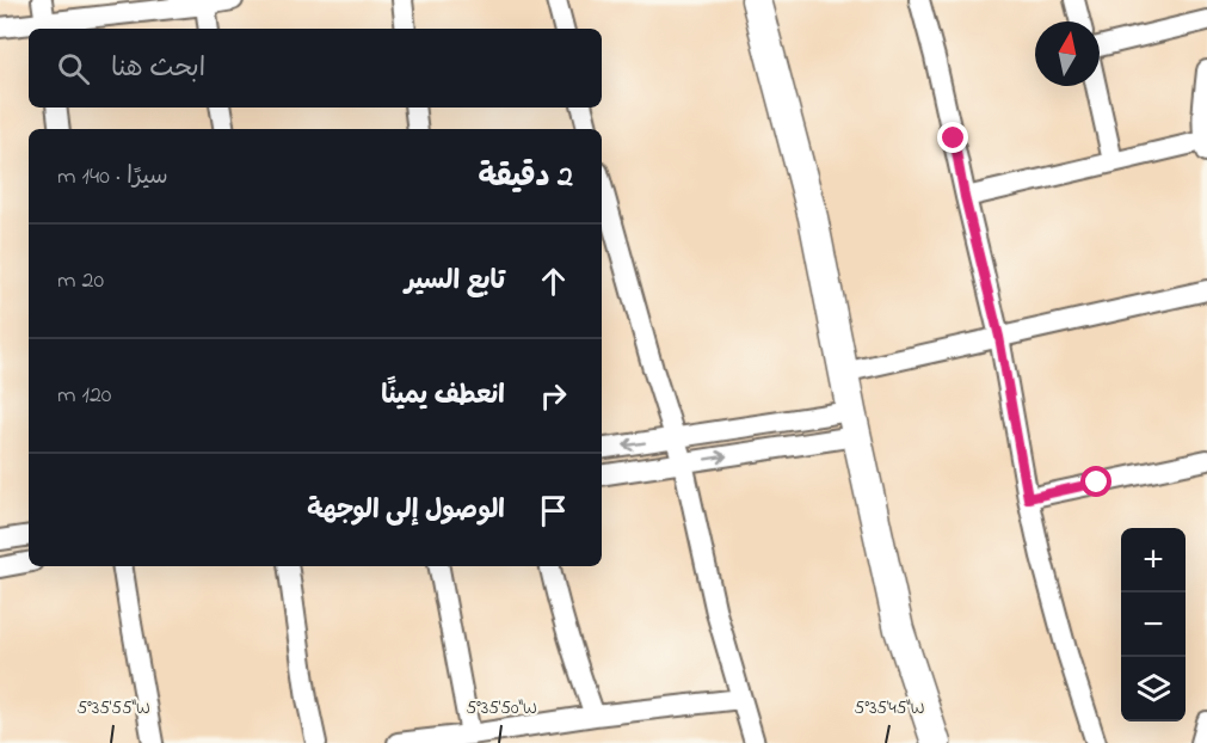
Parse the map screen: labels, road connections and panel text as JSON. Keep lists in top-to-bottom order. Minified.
{"north":"top","page":{"search":"ابحث هنا","heading":["2 دقيقة","سيرًا · 140 m"],"list":[["تابع السير","20 m"],["انعطف يمينًا","120 m"],"الوصول إلى الوجهة"],"map_buttons":["+","−"]},"coordinates":["5°35'55\"W","5°35'50\"W","5°35'45\"W"]}
